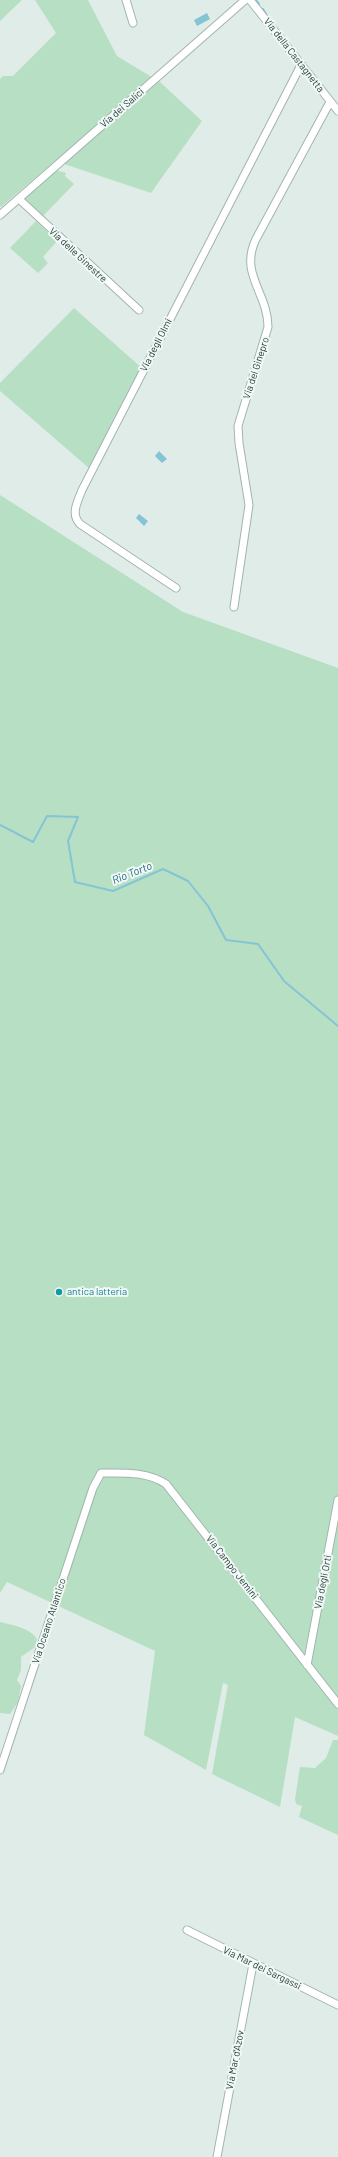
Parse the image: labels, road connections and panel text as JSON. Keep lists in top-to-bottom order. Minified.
{"streets":{"street":["Via della Castagnetta","Via dei Salici","Via delle Ginestre","Via degli Olmi","Via del Ginepro","Via Campo Jemini","Via degli Orti","Via Oceano Atlantico","Via Mar dei Sargassi","Via Mar d'Azov"]},"crossings":[["Via della Castagnetta","Via degli Olmi"],["Via della Castagnetta","Via del Ginepro"],["Via dei Salici","Via delle Ginestre"],["Via Campo Jemini","Via degli Orti"],["Via Campo Jemini","Via Oceano Atlantico"],["Via Mar dei Sargassi","Via Mar d'Azov"]],"water":["Rio Torto"],"places":["antica latteria"]}
